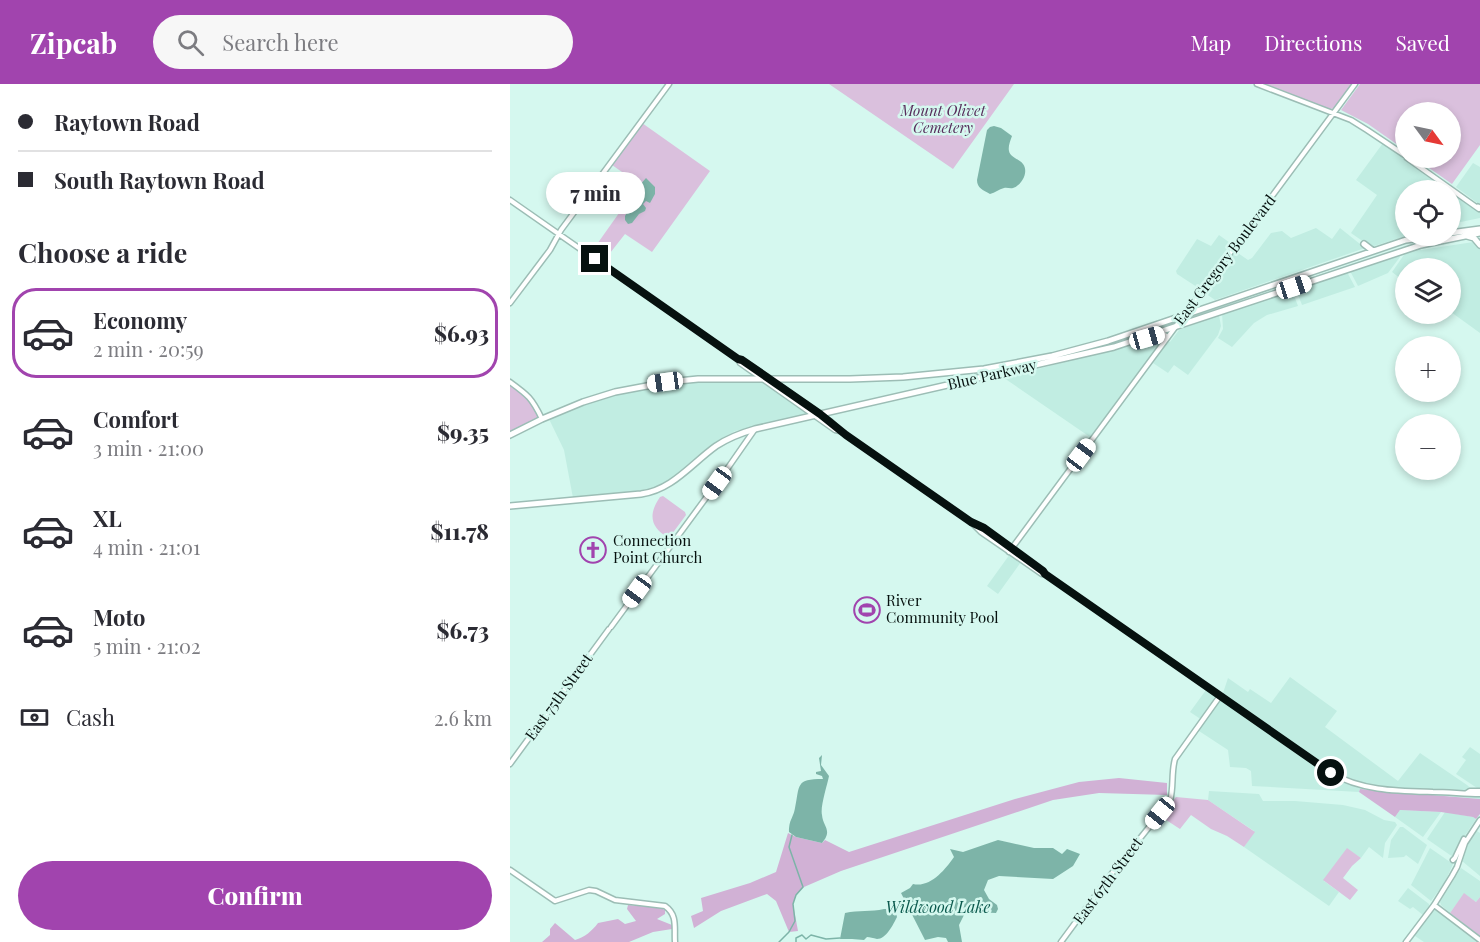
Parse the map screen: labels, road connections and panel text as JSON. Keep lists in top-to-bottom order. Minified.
{"streets":{"highway":["Blue Parkway"],"main road":["East Gregory Boulevard","East 75th Street","East 67th Street"]},"crossings":[["East Gregory Boulevard","Blue Parkway"],["Blue Parkway","East 75th Street"]],"water":["Wildwood Lake"],"parks":["Mount Olivet Cemetery"],"places":{"church":["Connection Point Church"],"sports":["River Community Pool"]},"north":"bottom right","page":{"header":"Zipcab","search":"Search here","nav":["Map","Directions","Saved"],"banner":["Raytown Road","South Raytown Road"],"map_buttons":["+","−"],"bubble":"7 min","heading":"Choose a ride","list":[{"name":"Economy","note":"2 min · 20:59","value":"$6.93"},{"name":"Comfort","note":"3 min · 21:00","value":"$9.35"},{"name":"XL","note":"4 min · 21:01","value":"$11.78"},{"name":"Moto","note":"5 min · 21:02","value":"$6.73"}],"pay":["Cash","2.6 km"],"buttons":"Confirm"}}
